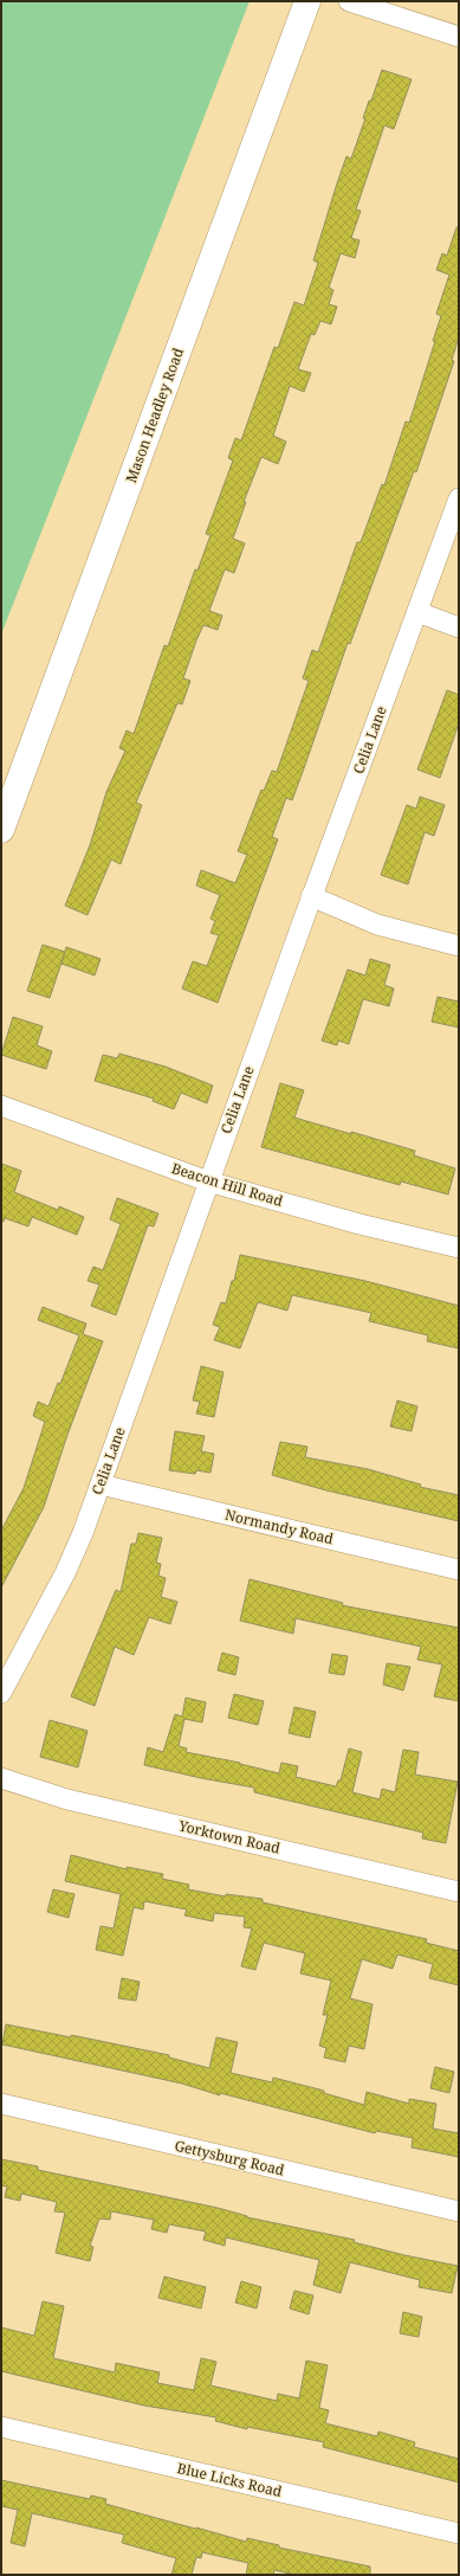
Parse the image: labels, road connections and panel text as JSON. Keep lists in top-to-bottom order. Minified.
{"streets":{"main road":["Mason Headley Road"],"street":["Celia Lane","Beacon Hill Road","Normandy Road","Yorktown Road","Gettysburg Road","Blue Licks Road"]},"crossings":[["Celia Lane","Beacon Hill Road"],["Celia Lane","Normandy Road"]]}
